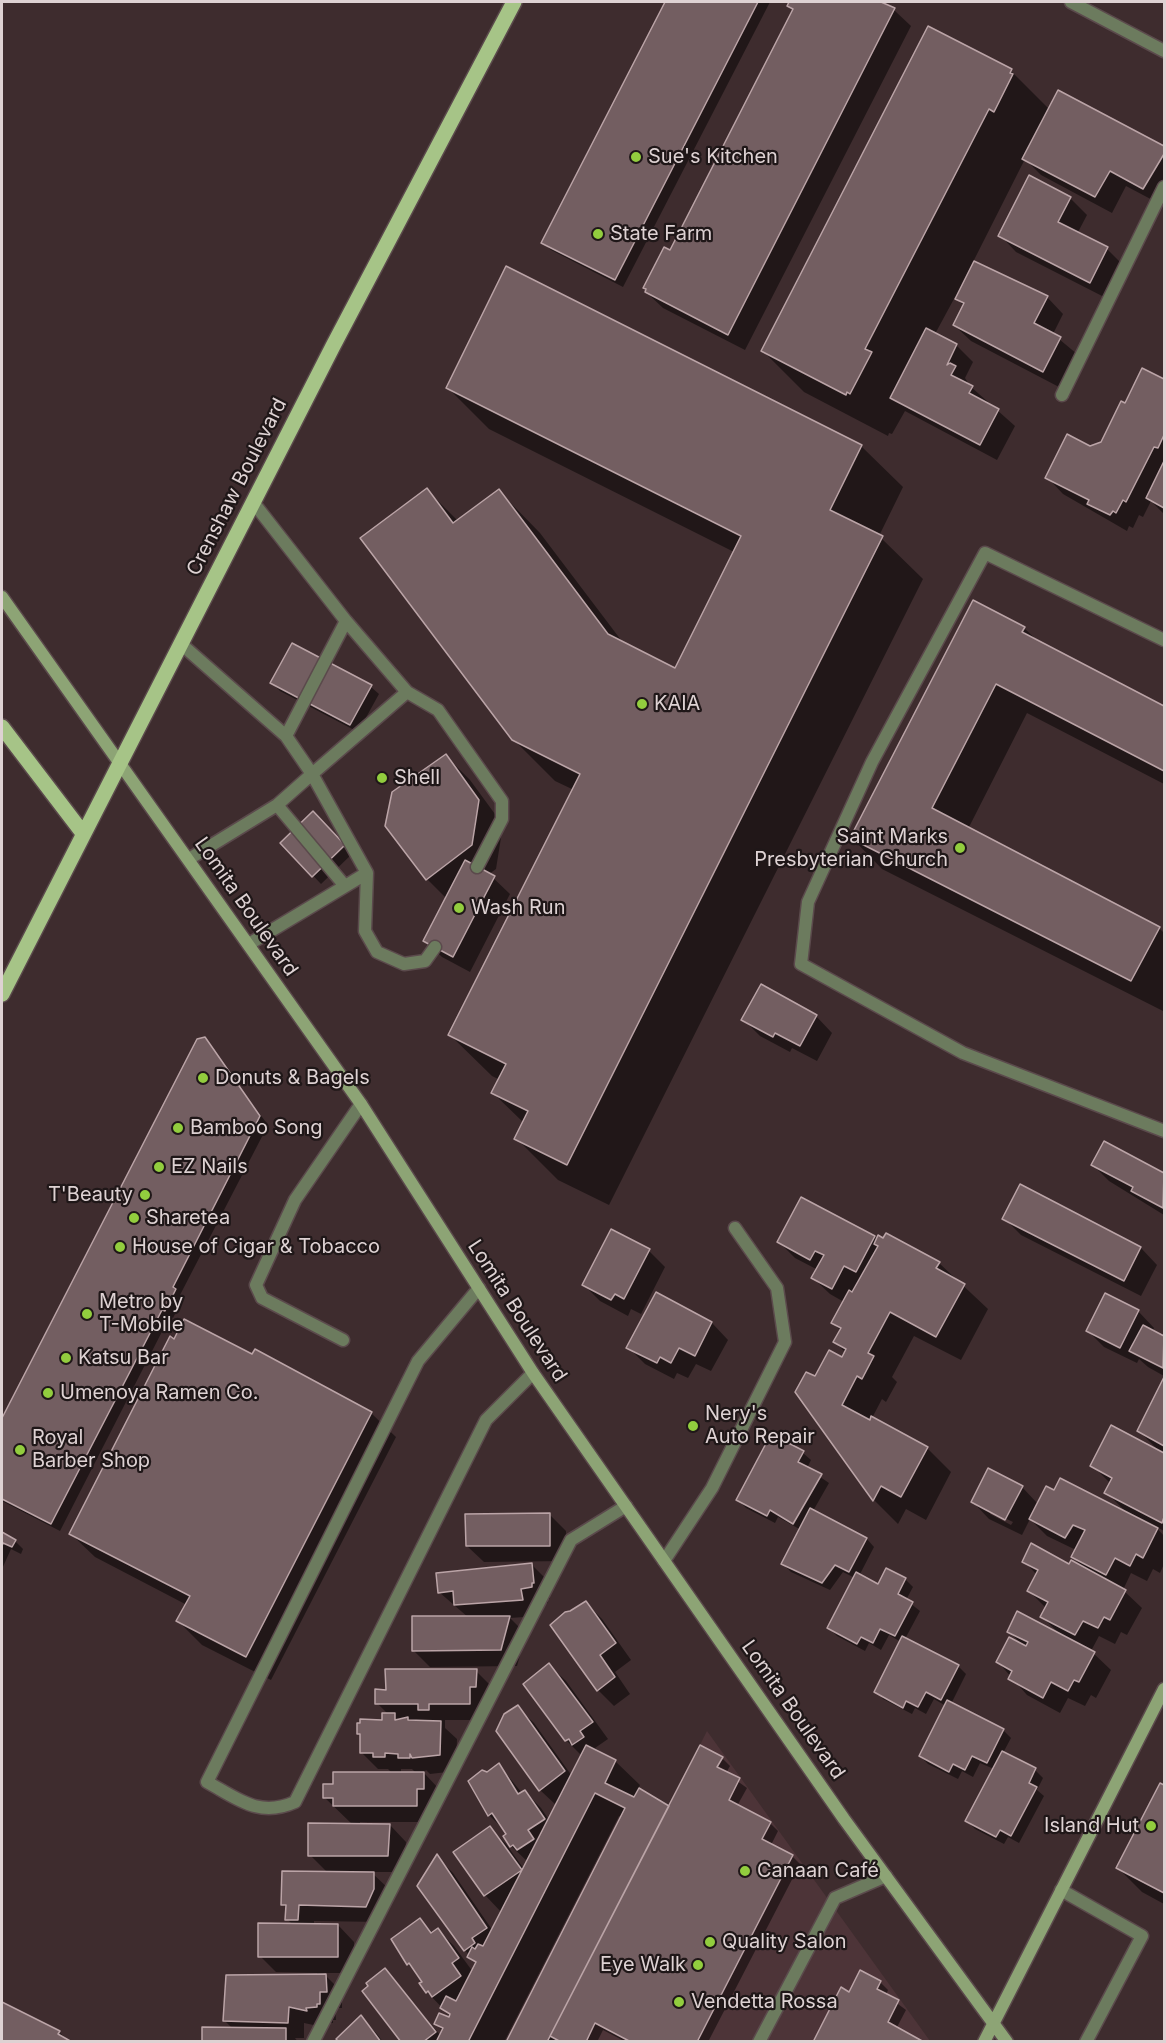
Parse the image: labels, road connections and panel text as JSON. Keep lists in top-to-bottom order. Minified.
{"streets":{"main road":["Crenshaw Boulevard","Lomita Boulevard"]},"crossings":[["Crenshaw Boulevard","Lomita Boulevard"]],"places":["Sue's Kitchen","State Farm","KAIA","Shell","Saint Marks Presbyterian Church","Wash Run","Donuts & Bagels","Bamboo Song","EZ Nails","T'Beauty","Sharetea","House of Cigar & Tobacco","Metro by T-Mobile","Katsu Bar","Umenoya Ramen Co.","Nery's Auto Repair","Royal Barber Shop","Island Hut","Canaan Café","Quality Salon","Eye Walk","Vendetta Rossa"]}
